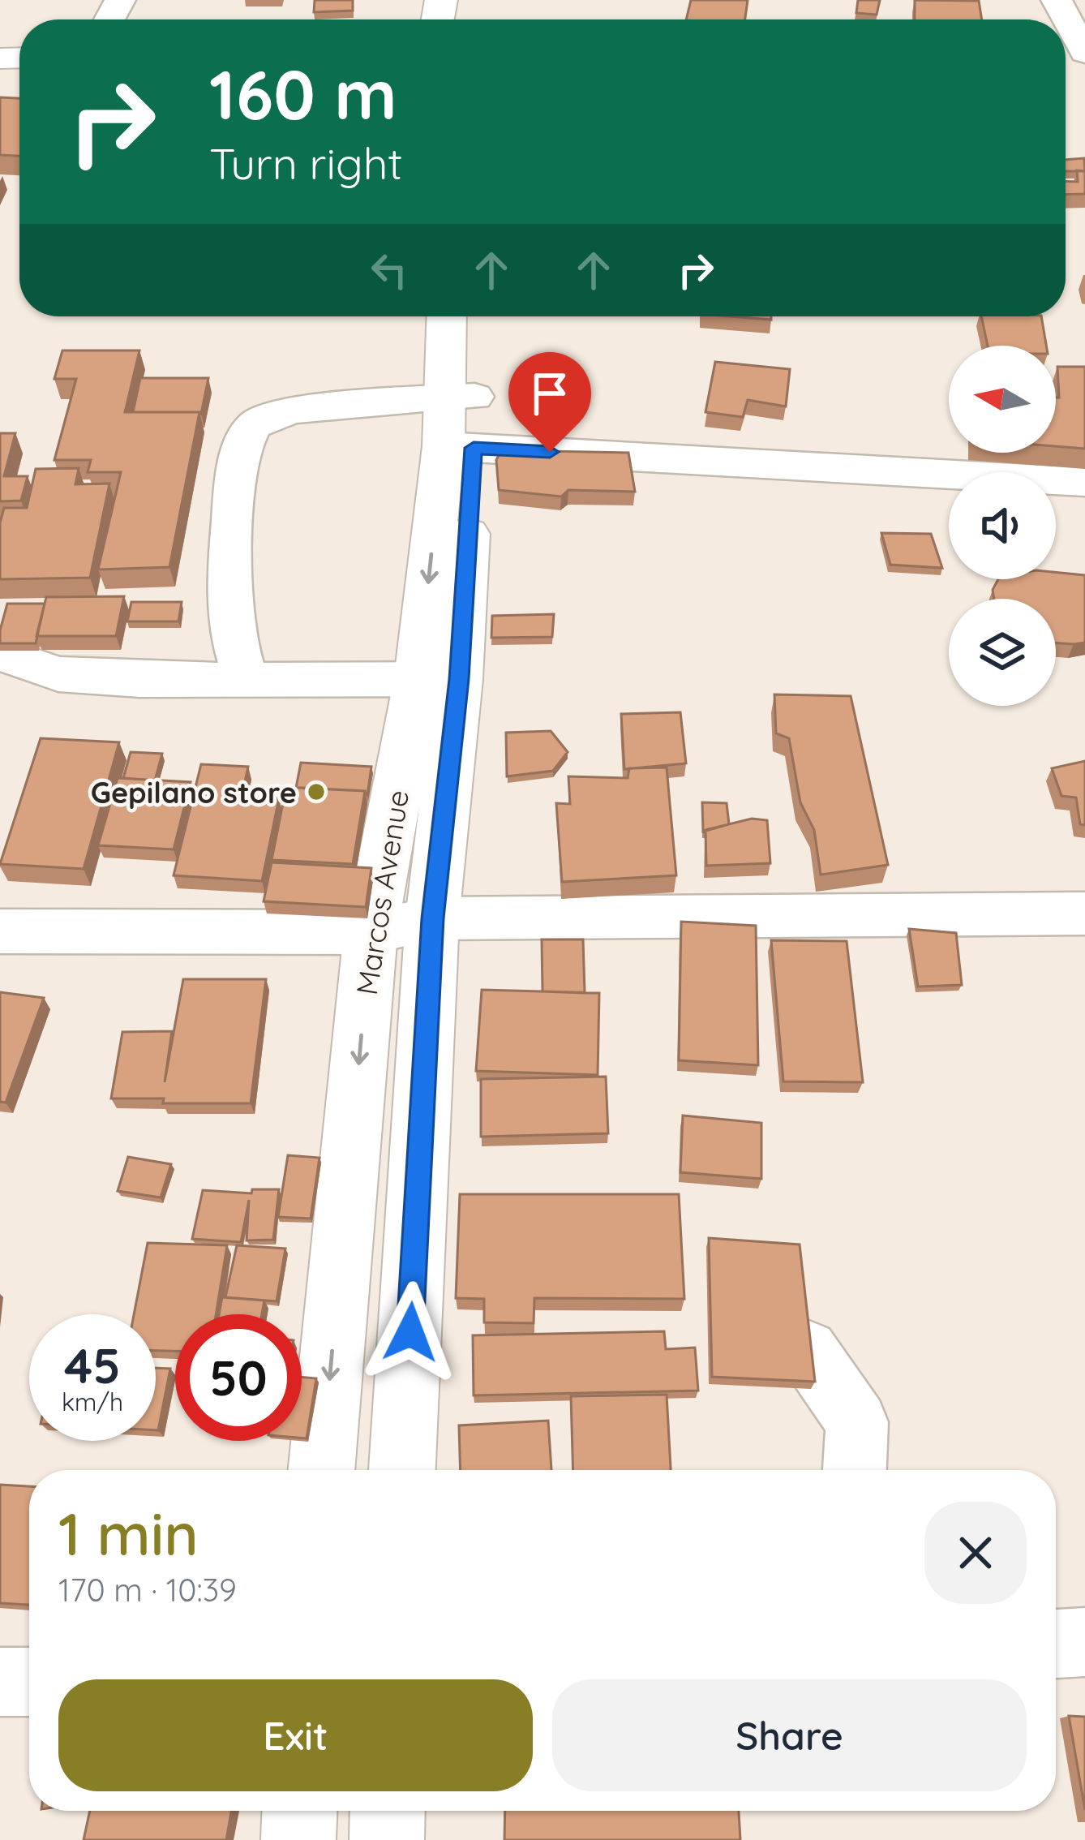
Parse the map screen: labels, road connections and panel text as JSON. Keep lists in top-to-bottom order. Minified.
{"streets":{"main road":["Marcos Avenue"]},"places":["Gepilano store"],"north":"left","page":{"turn":["160 m","Turn right"],"speed":"45 km/h","limit":"50","heading":["1 min","170 m · 10:39"],"buttons":["Exit","Share"]}}
